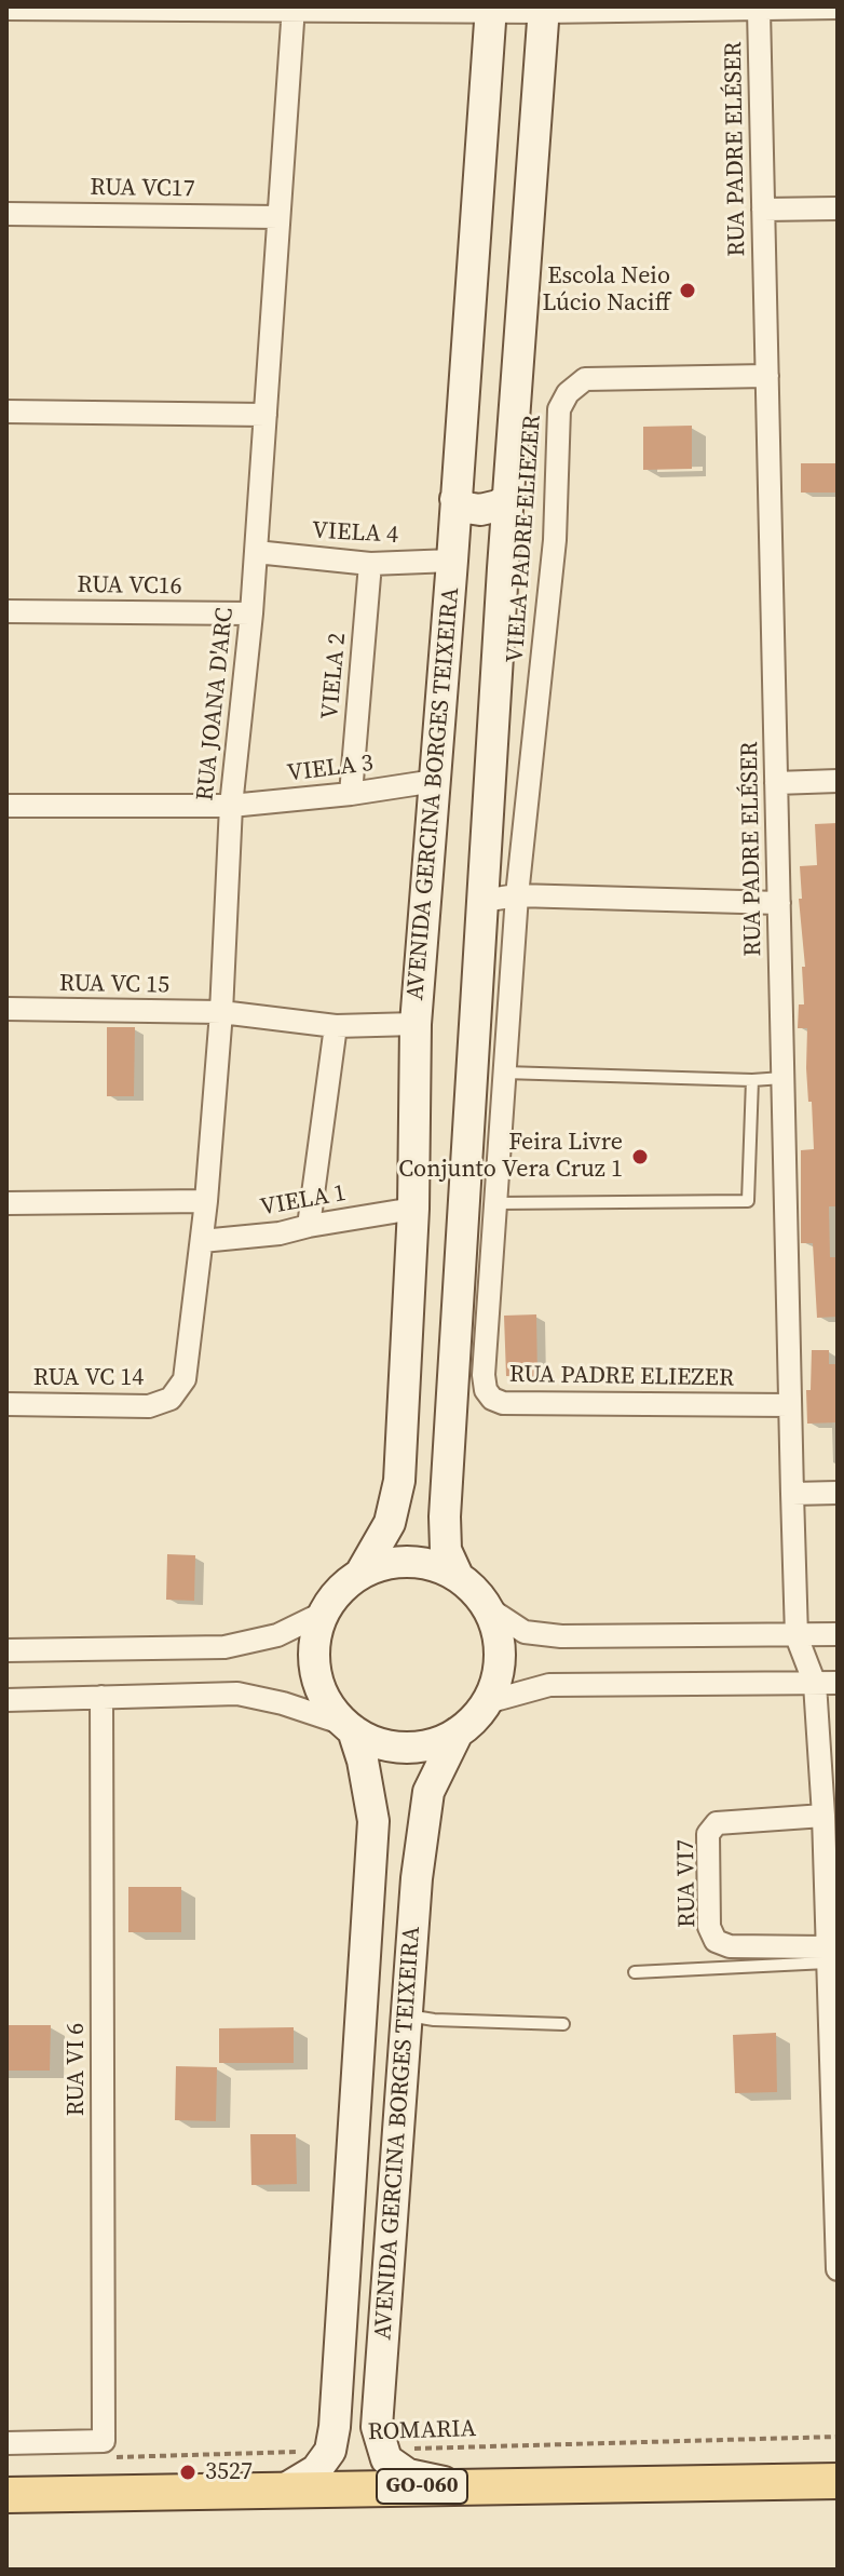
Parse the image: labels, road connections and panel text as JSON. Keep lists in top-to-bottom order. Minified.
{"streets":{"main road":["AVENIDA GERCINA BORGES TEIXEIRA","GO-060"],"street":["RUA PADRE ELÉSER","RUA VC17","VIELA 4","VIELA PADRE ELIEZER","RUA VC16","VIELA 2","RUA JOANA D'ARC","VIELA 3","RUA VC 15","VIELA 1","RUA PADRE ELIEZER","RUA VC 14","RUA VI7","RUA VI 6"],"path":["ROMARIA"]},"crossings":[["RUA PADRE ELÉSER","VIELA PADRE ELIEZER"],["RUA PADRE ELÉSER","RUA PADRE ELIEZER"],["RUA VC17","RUA JOANA D'ARC"],["VIELA 4","VIELA 2"],["VIELA 4","RUA JOANA D'ARC"],["VIELA 4","AVENIDA GERCINA BORGES TEIXEIRA"],["VIELA PADRE ELIEZER","RUA PADRE ELIEZER"],["RUA VC16","RUA JOANA D'ARC"],["VIELA 2","VIELA 3"],["RUA JOANA D'ARC","VIELA 3"],["RUA JOANA D'ARC","RUA VC 15"],["RUA JOANA D'ARC","VIELA 1"],["RUA JOANA D'ARC","RUA VC 14"],["VIELA 3","AVENIDA GERCINA BORGES TEIXEIRA"],["AVENIDA GERCINA BORGES TEIXEIRA","VIELA 1"],["AVENIDA GERCINA BORGES TEIXEIRA","ROMARIA"]],"places":["Escola Neio Lúcio Naciff","Feira Livre Conjunto Vera Cruz 1","3527"]}
